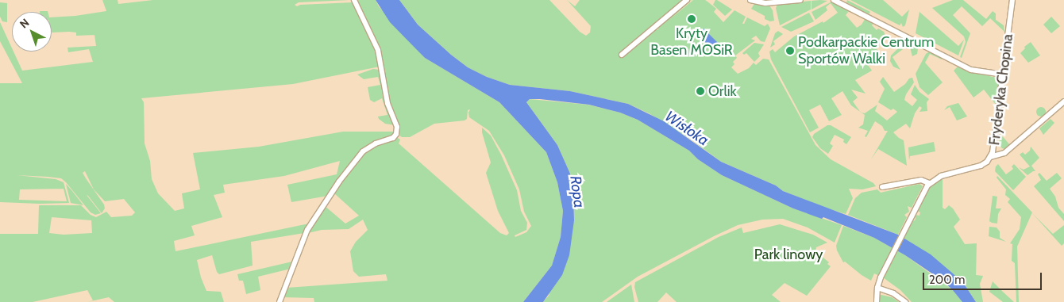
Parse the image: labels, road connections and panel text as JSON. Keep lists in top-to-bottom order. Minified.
{"streets":{"street":["Fryderyka Chopina"]},"water":["Wisłoka","Ropa"],"parks":["Park linowy"],"places":["Kryty Basen MOSiR","Podkarpackie Centrum Sportów Walki","Orlik"],"scale_bar":"200 m","north":"top left"}
